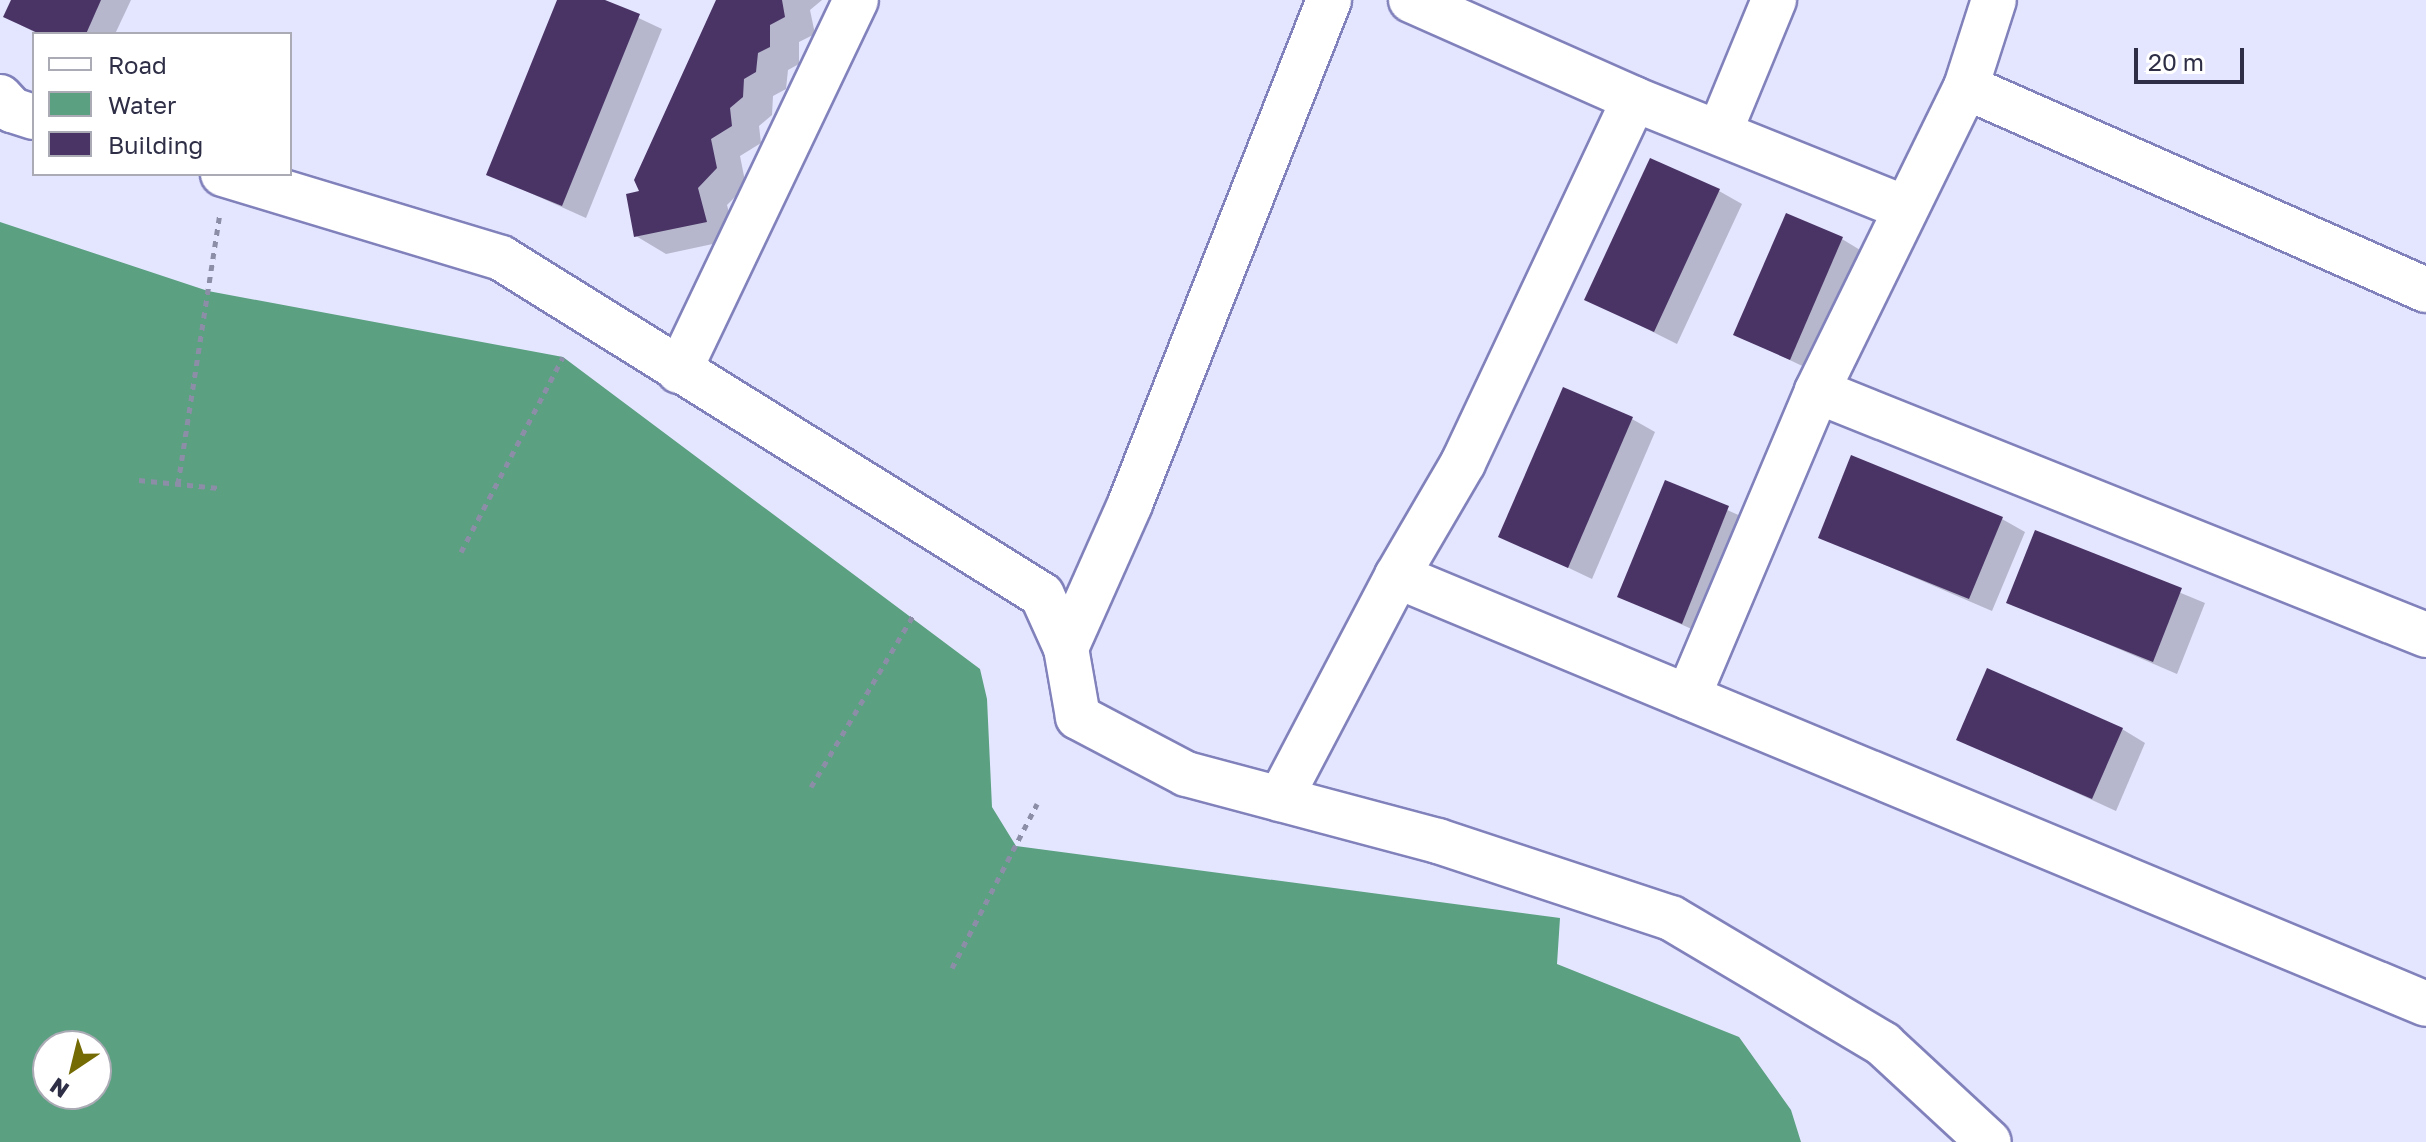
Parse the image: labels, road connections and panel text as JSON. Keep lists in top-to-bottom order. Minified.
{"legend":["Road","Water","Building"],"scale_bar":"20 m","north":"bottom left"}
